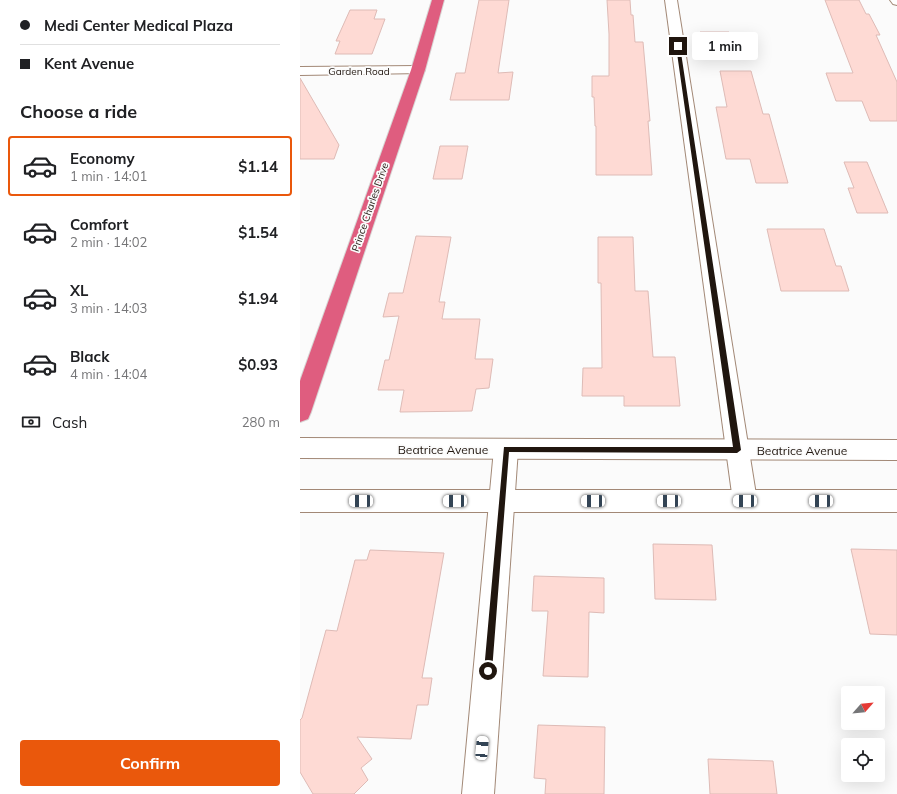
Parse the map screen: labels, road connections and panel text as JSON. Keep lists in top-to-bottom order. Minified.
{"streets":{"highway":["Prince Charles Drive"],"street":["Garden Road","Beatrice Avenue"]},"crossings":[["Garden Road","Prince Charles Drive"]],"north":"top right","page":{"banner":["Medi Center Medical Plaza","Kent Avenue"],"bubble":"1 min","heading":"Choose a ride","list":[{"name":"Economy","note":"1 min · 14:01","value":"$1.14"},{"name":"Comfort","note":"2 min · 14:02","value":"$1.54"},{"name":"XL","note":"3 min · 14:03","value":"$1.94"},{"name":"Black","note":"4 min · 14:04","value":"$0.93"}],"pay":["Cash","280 m"],"buttons":"Confirm"}}
